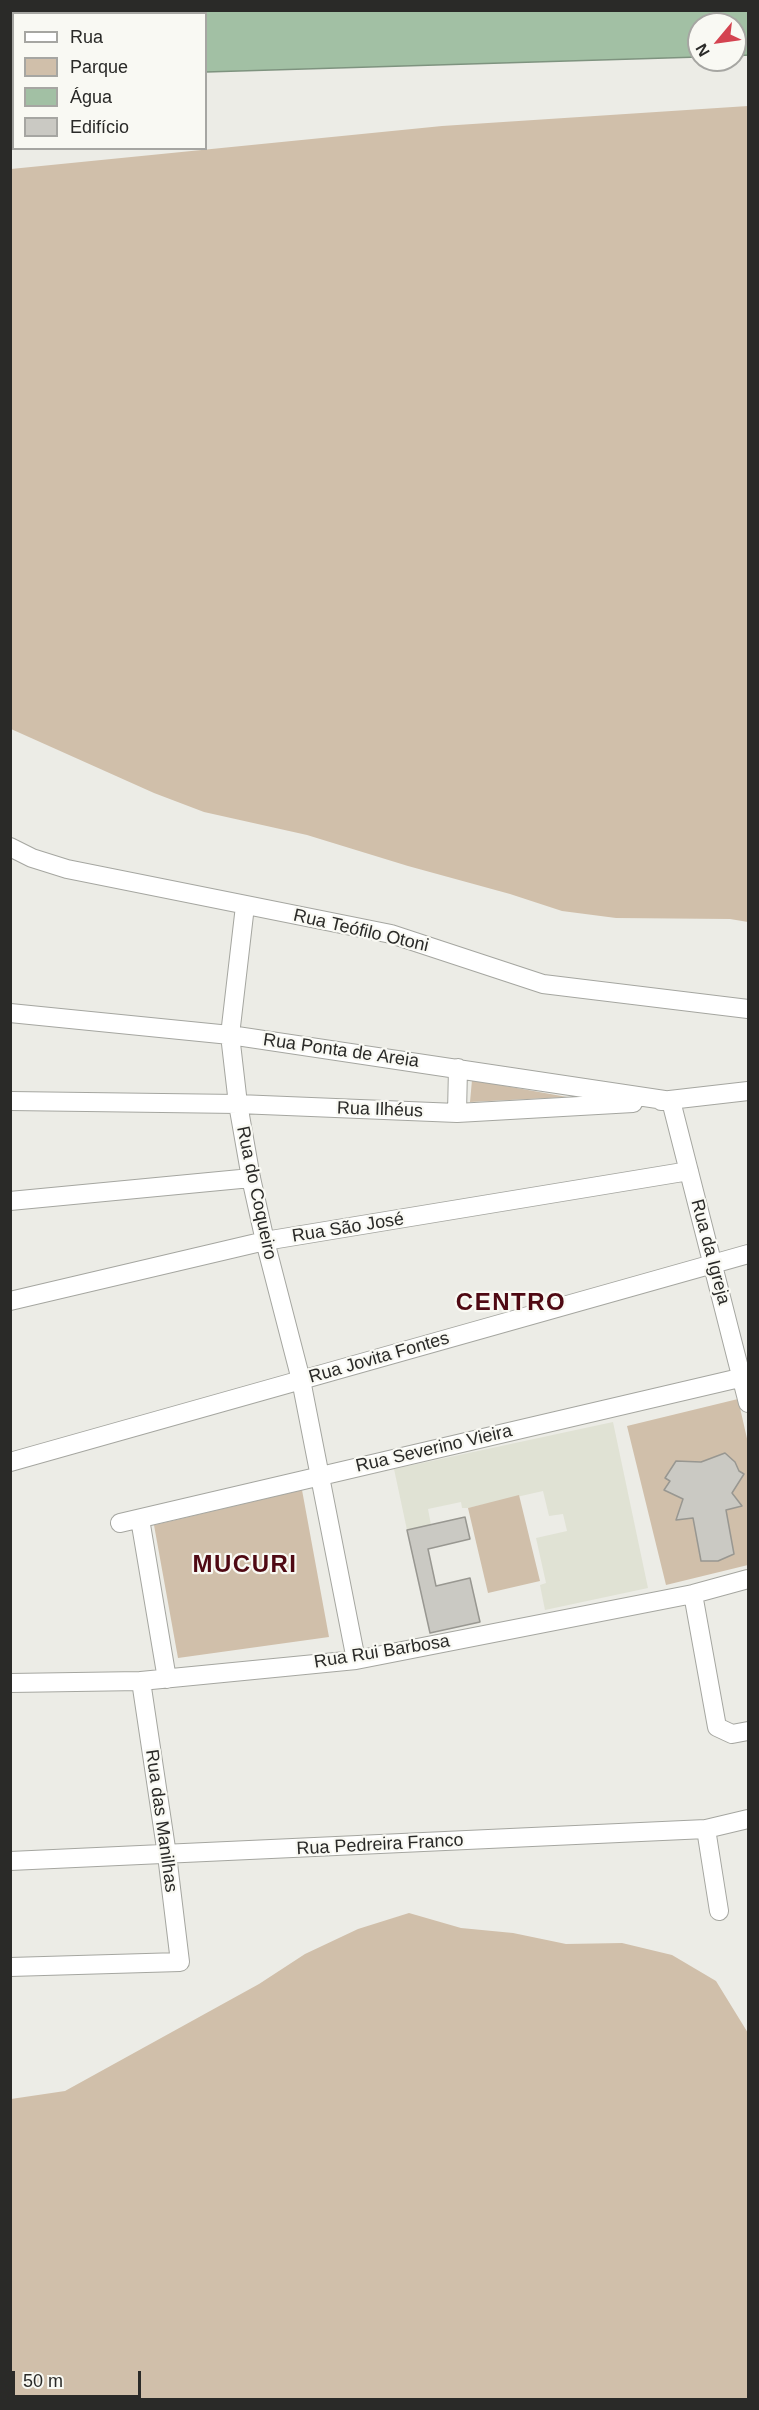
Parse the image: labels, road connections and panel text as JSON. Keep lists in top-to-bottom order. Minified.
{"streets":{"street":["Rua Teófilo Otoni","Rua Ponta de Areia","Rua Ilhéus","Rua do Coqueiro","Rua São José","Rua da Igreja","Rua Jovita Fontes","Rua Severino Vieira","Rua Rui Barbosa","Rua das Manilhas","Rua Pedreira Franco"]},"crossings":[["Rua Teófilo Otoni","Rua do Coqueiro"],["Rua Ponta de Areia","Rua Ilhéus"],["Rua Ponta de Areia","Rua do Coqueiro"],["Rua Ponta de Areia","Rua da Igreja"],["Rua Ilhéus","Rua do Coqueiro"],["Rua Ilhéus","Rua da Igreja"],["Rua do Coqueiro","Rua São José"],["Rua do Coqueiro","Rua Jovita Fontes"],["Rua do Coqueiro","Rua Severino Vieira"],["Rua do Coqueiro","Rua Rui Barbosa"],["Rua São José","Rua da Igreja"],["Rua da Igreja","Rua Jovita Fontes"],["Rua da Igreja","Rua Severino Vieira"],["Rua Rui Barbosa","Rua das Manilhas"],["Rua das Manilhas","Rua Pedreira Franco"]],"districts":["CENTRO","MUCURI"],"legend":["Rua","Parque","Água","Edifício"],"scale_bar":"50 m","north":"bottom left"}
